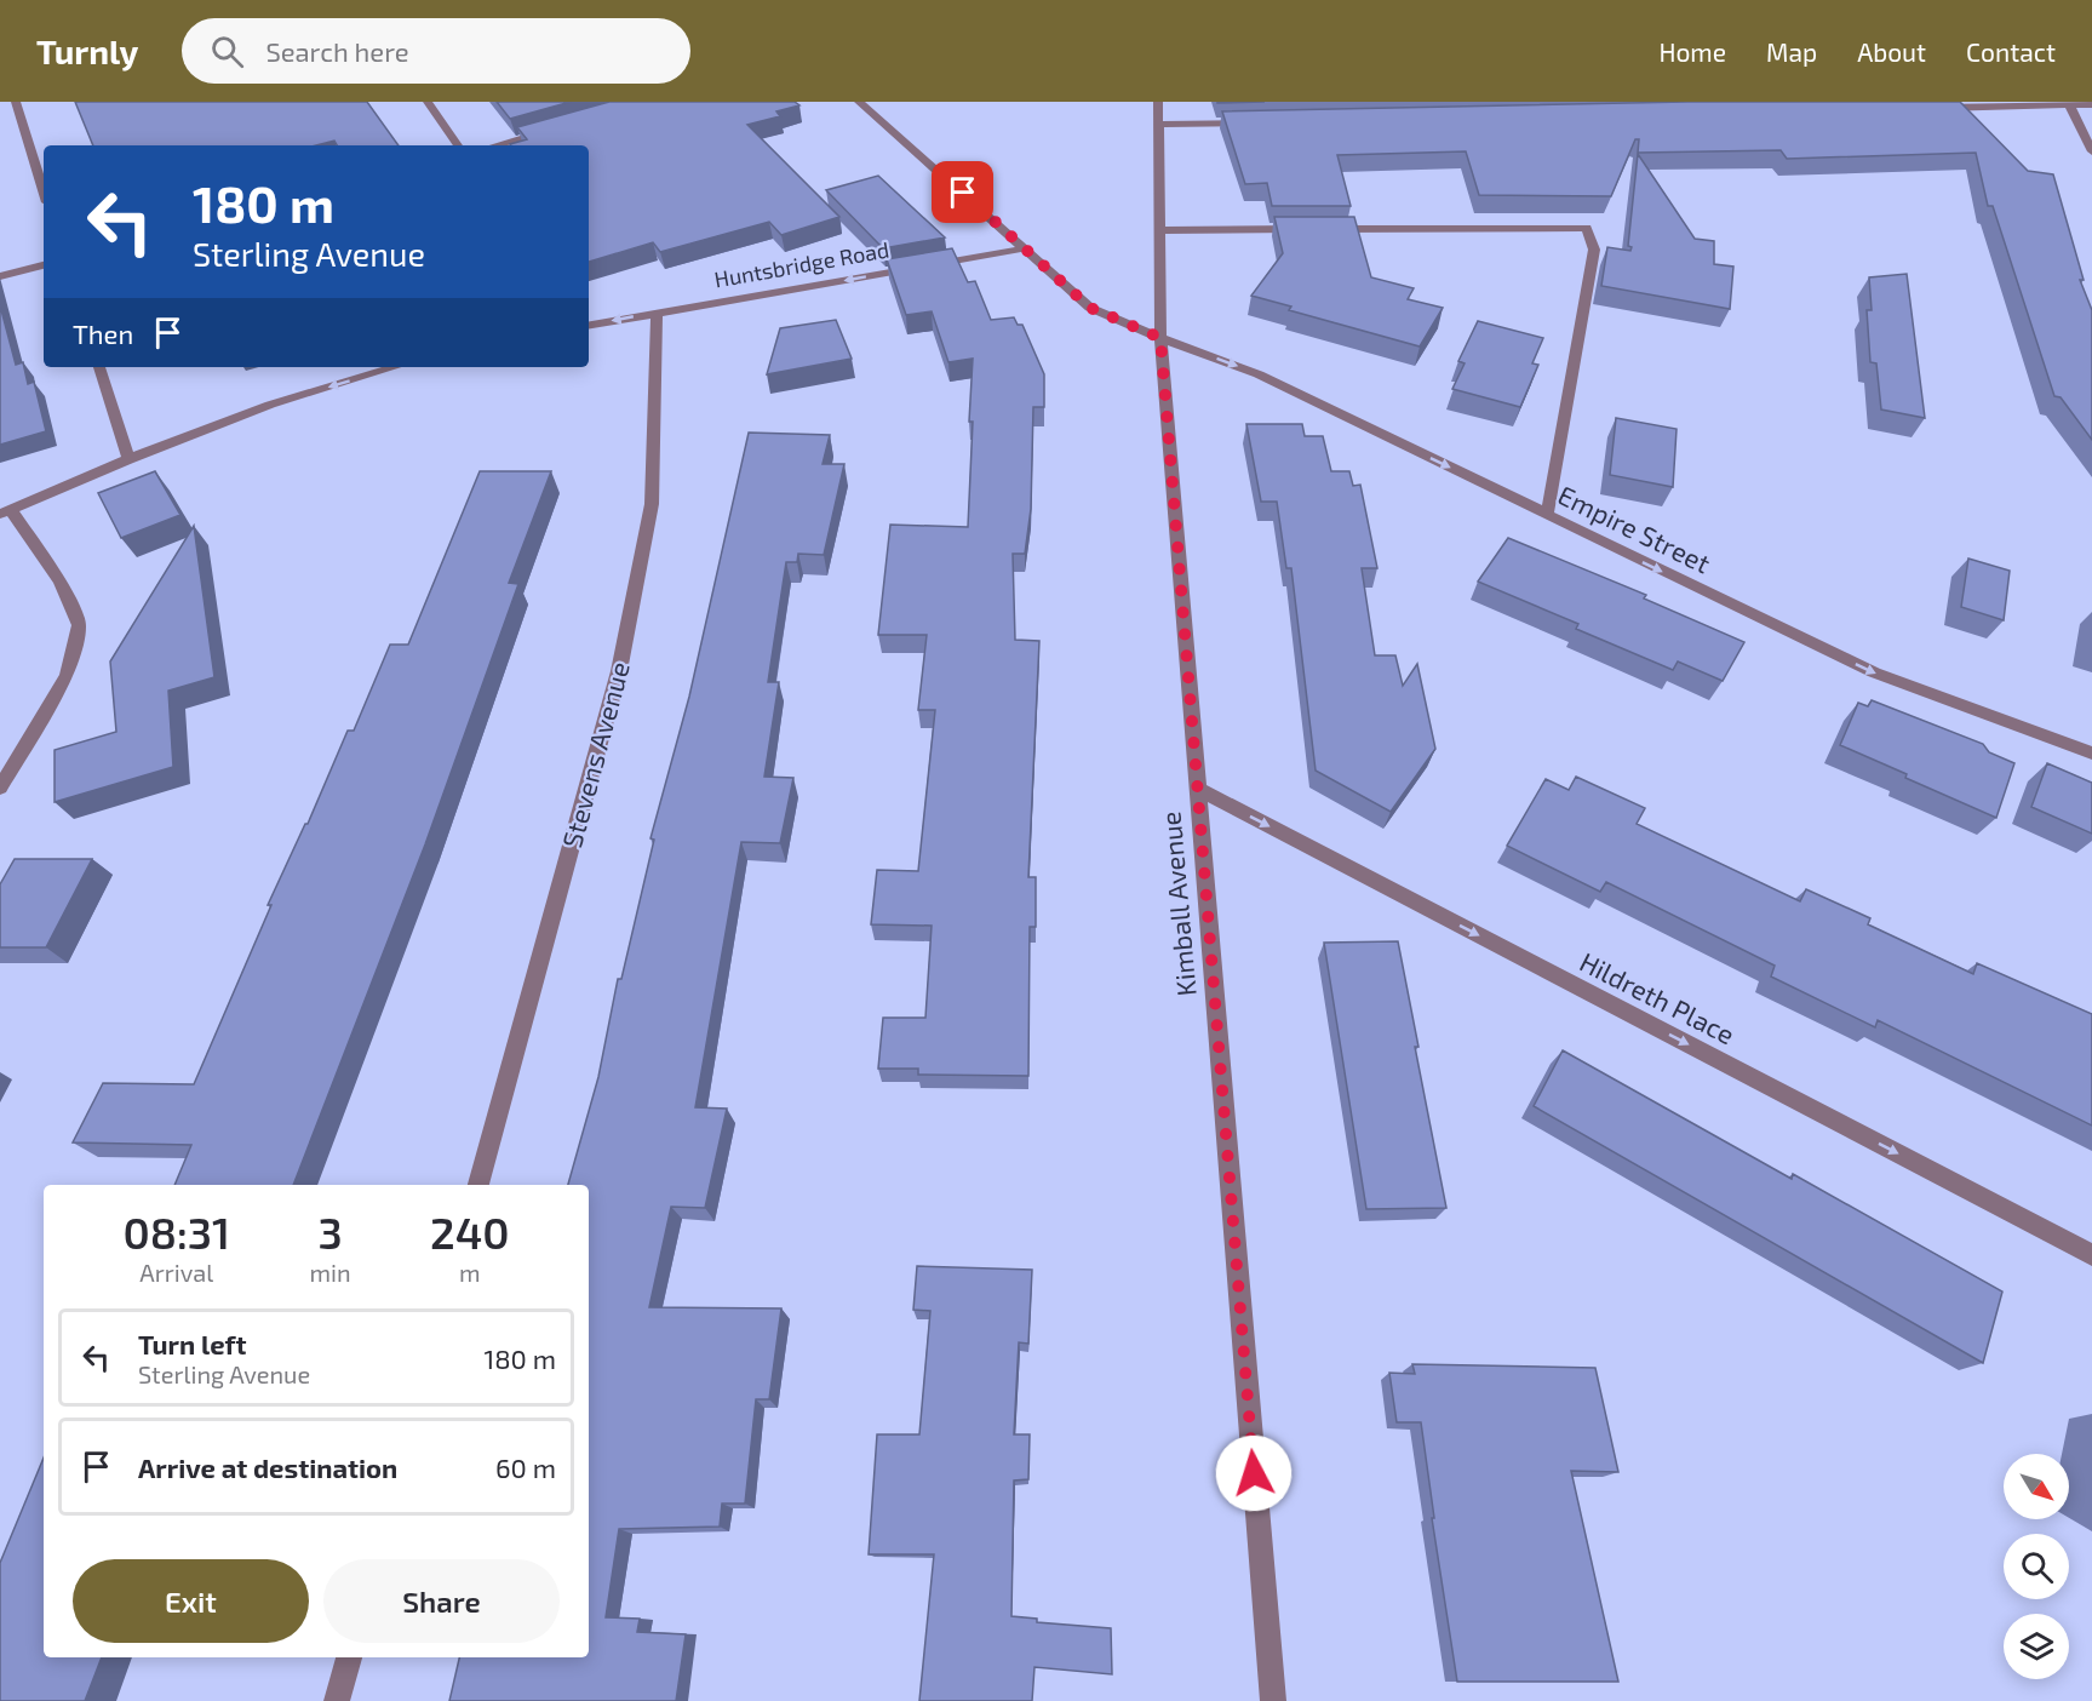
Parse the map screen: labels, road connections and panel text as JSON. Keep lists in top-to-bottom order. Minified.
{"streets":{"street":["Huntsbridge Road","Empire Street","Stevens Avenue","Kimball Avenue","Hildreth Place"]},"crossings":[["Huntsbridge Road","Empire Street"],["Huntsbridge Road","Stevens Avenue"],["Empire Street","Kimball Avenue"],["Kimball Avenue","Hildreth Place"]],"one_way":["Huntsbridge Road","Empire Street","Hildreth Place"],"north":"bottom right","page":{"header":"Turnly","search":"Search here","nav":["Home","Map","About","Contact"],"turn":["180 m","Sterling Avenue"],"then":"Then","eta":["08:31","Arrival","3","min","240","m"],"list":[{"name":"Turn left","note":"Sterling Avenue","value":"180 m"},{"name":"Arrive at destination","value":"60 m"}],"buttons":["Exit","Share"]}}
